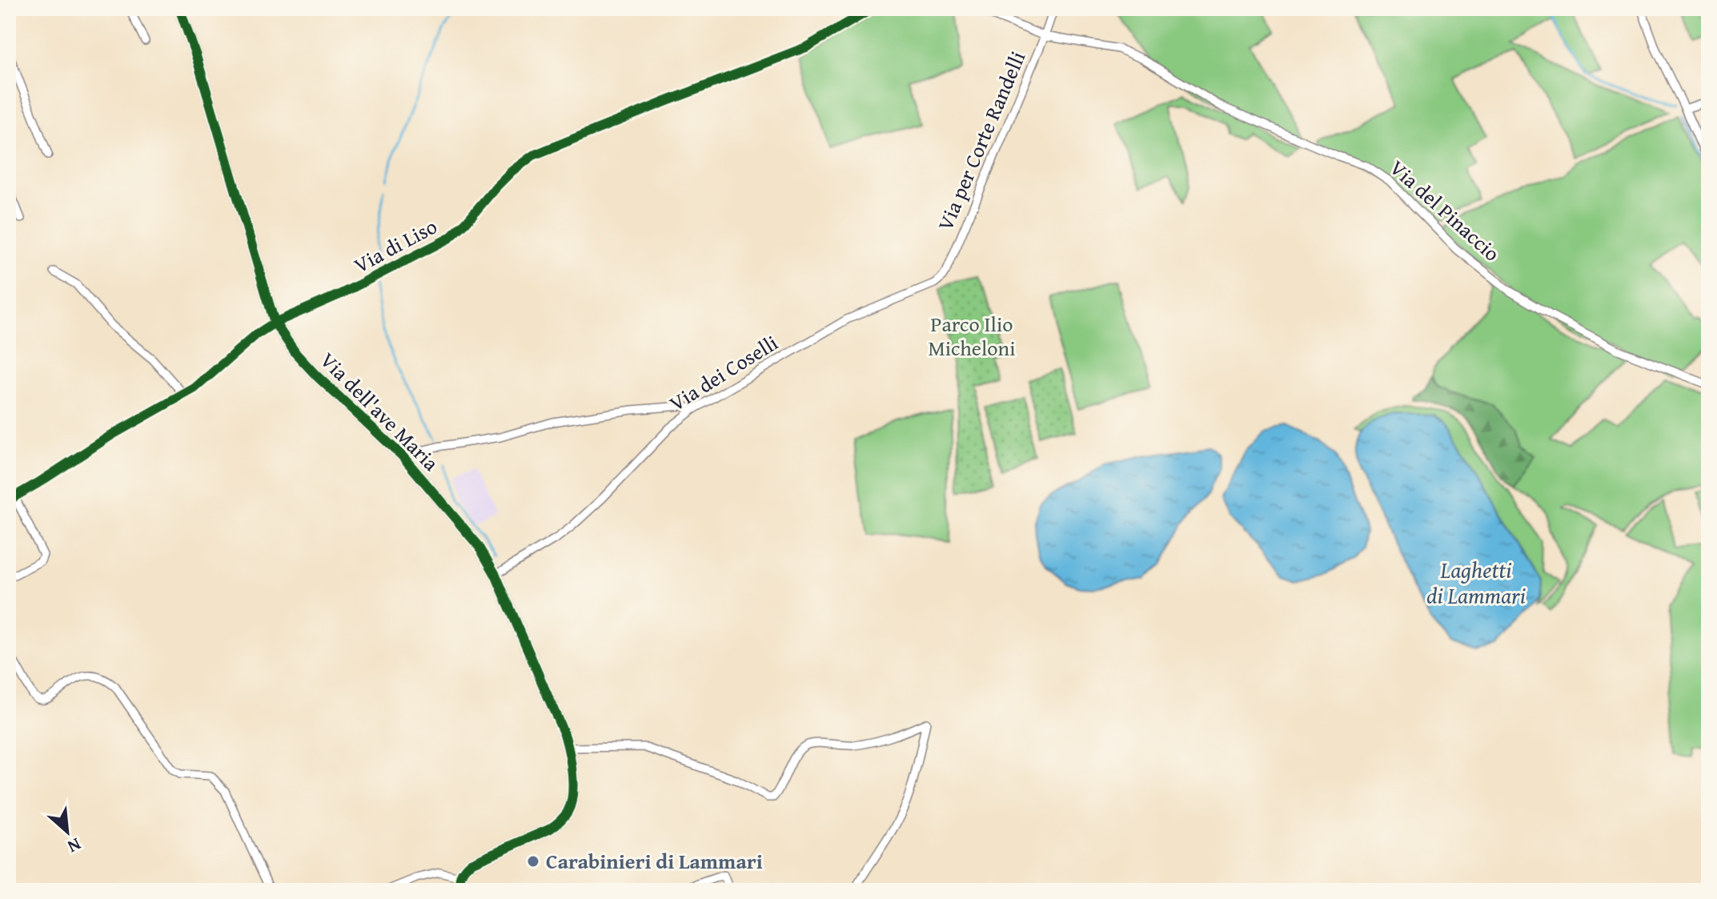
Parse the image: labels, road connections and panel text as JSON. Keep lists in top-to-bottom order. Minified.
{"streets":{"street":["Via per Corte Randelli","Via del Pinaccio","Via di Liso","Via dei Coselli","Via dell'ave Maria"]},"crossings":[["Via per Corte Randelli","Via del Pinaccio"],["Via per Corte Randelli","Via dei Coselli"],["Via di Liso","Via dell'ave Maria"],["Via dei Coselli","Via dell'ave Maria"]],"water":["Laghetti di Lammari"],"parks":["Parco Ilio Micheloni"],"places":["Carabinieri di Lammari"],"north":"bottom right"}
